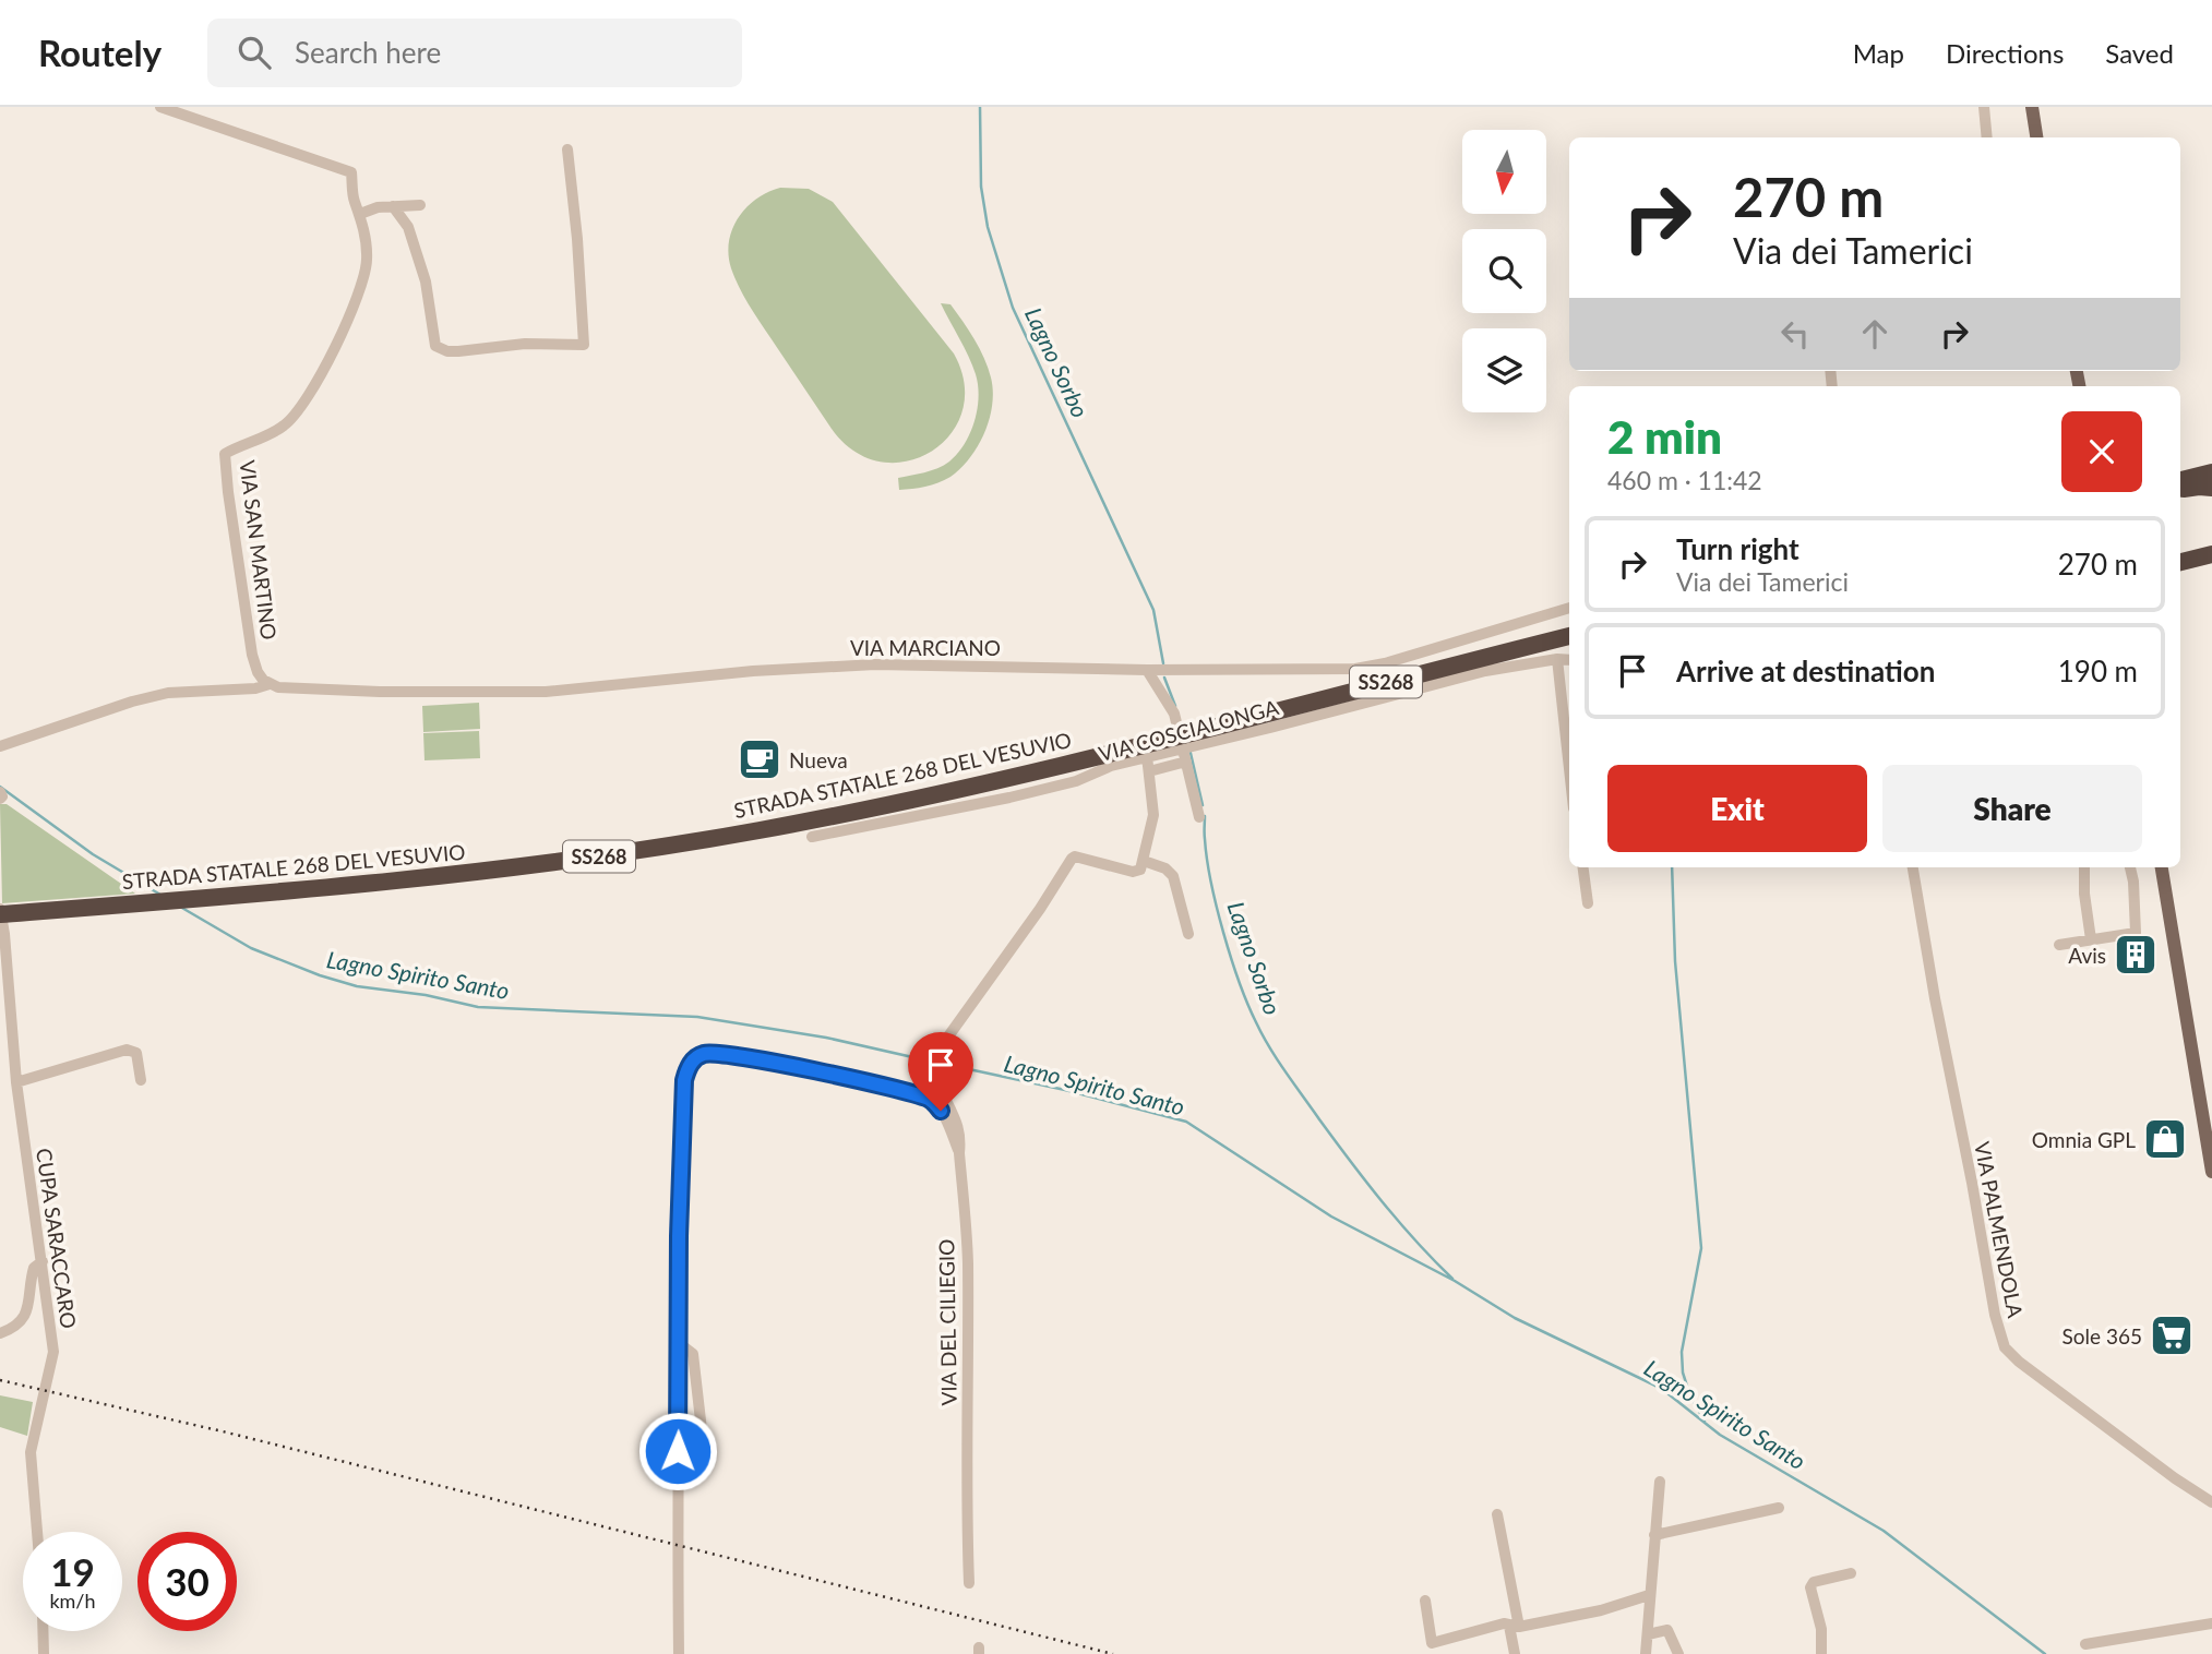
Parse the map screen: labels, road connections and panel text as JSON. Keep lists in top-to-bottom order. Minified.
{"streets":{"highway":["SS268","STRADA STATALE 268 DEL VESUVIO"],"street":["VIA SAN MARTINO","VIA MARCIANO","VIA COSCIALONGA","VIA PALMENDOLA","CUPA SARACCARO","VIA DEL CILIEGIO"]},"crossings":[["VIA SAN MARTINO","VIA MARCIANO"],["VIA COSCIALONGA","STRADA STATALE 268 DEL VESUVIO"],["STRADA STATALE 268 DEL VESUVIO","CUPA SARACCARO"]],"water":["Lagno Sorbo","Lagno Spirito Santo"],"places":{"cafe":["Nueva"],"building":["Avis"],"shop":["Omnia GPL"],"supermarket":["Sole 365"]},"north":"bottom","page":{"header":"Routely","search":"Search here","nav":["Map","Directions","Saved"],"turn":["270 m","Via dei Tamerici"],"heading":["2 min","460 m · 11:42"],"list":[{"name":"Turn right","note":"Via dei Tamerici","value":"270 m"},{"name":"Arrive at destination","value":"190 m"}],"buttons":["Exit","Share"],"speed":"19 km/h","limit":"30"}}
